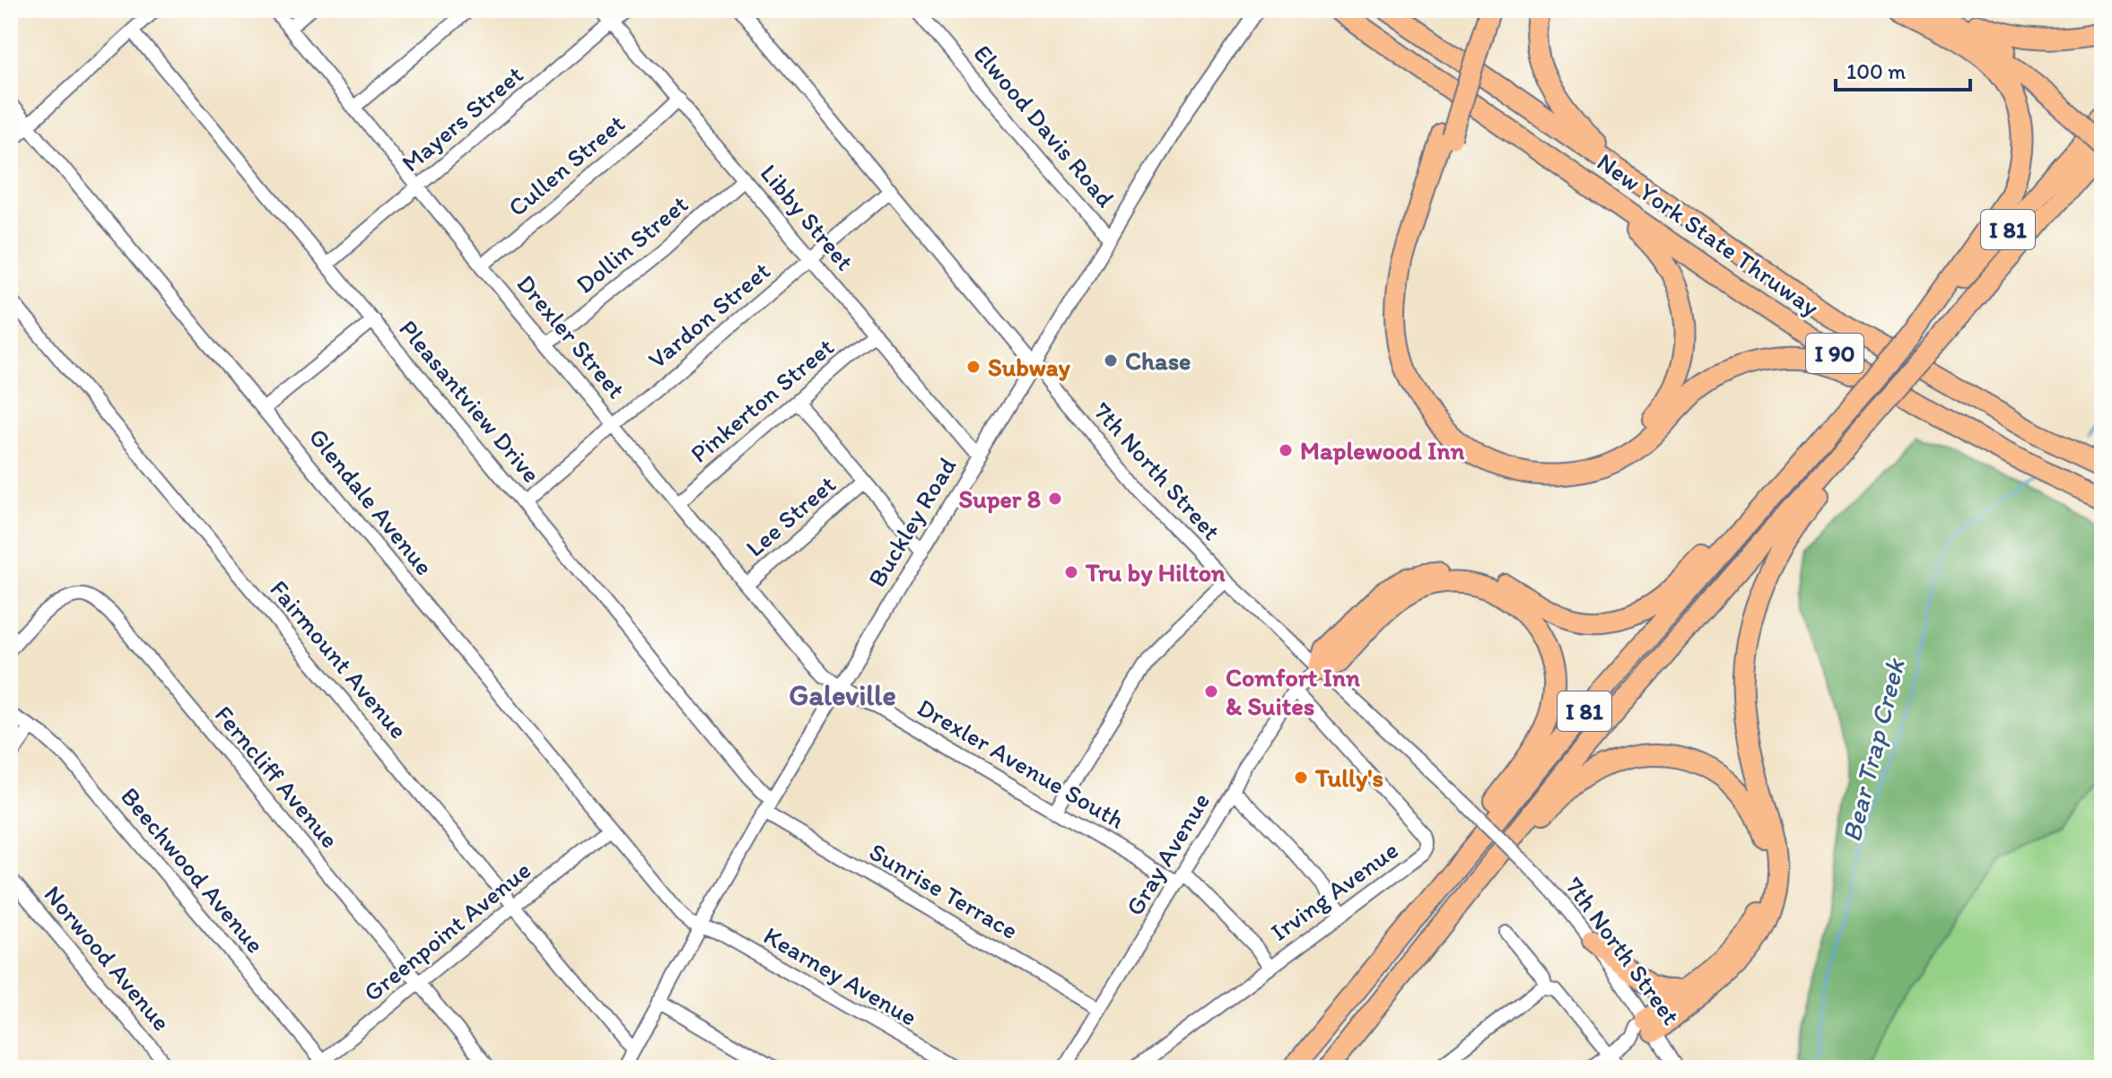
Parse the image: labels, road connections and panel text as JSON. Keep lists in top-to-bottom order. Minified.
{"streets":{"highway":["I 81","New York State Thruway","I 90"],"street":["Mayers Street","Elwood Davis Road","Cullen Street","Libby Street","Dollin Street","Vardon Street","Drexler Street","Pinkerton Street","Pleasantview Drive","7th North Street","Glendale Avenue","Lee Street","Buckley Road","Fairmount Avenue","Drexler Avenue South","Ferncliff Avenue","Gray Avenue","Beechwood Avenue","Sunrise Terrace","Irving Avenue","Greenpoint Avenue","Norwood Avenue","Kearney Avenue"]},"crossings":[["Mayers Street","Libby Street"],["Mayers Street","Drexler Street"],["Mayers Street","Pleasantview Drive"],["Elwood Davis Road","Buckley Road"],["Cullen Street","Libby Street"],["Cullen Street","Drexler Street"],["Libby Street","Dollin Street"],["Libby Street","Vardon Street"],["Libby Street","Pinkerton Street"],["Libby Street","Buckley Road"],["Dollin Street","Drexler Street"],["Vardon Street","Drexler Street"],["Vardon Street","Pleasantview Drive"],["Vardon Street","7th North Street"],["Drexler Street","Pinkerton Street"],["Drexler Street","Lee Street"],["Drexler Street","Buckley Road"],["Drexler Street","Drexler Avenue South"],["Pleasantview Drive","Buckley Road"],["7th North Street","Buckley Road"],["7th North Street","Gray Avenue"],["Glendale Avenue","Buckley Road"],["Glendale Avenue","Greenpoint Avenue"],["Glendale Avenue","Kearney Avenue"],["Buckley Road","Fairmount Avenue"],["Buckley Road","Drexler Avenue South"],["Buckley Road","Sunrise Terrace"],["Buckley Road","Kearney Avenue"],["Fairmount Avenue","Greenpoint Avenue"],["Drexler Avenue South","Gray Avenue"],["Drexler Avenue South","Irving Avenue"],["Ferncliff Avenue","Greenpoint Avenue"],["Gray Avenue","Sunrise Terrace"],["Gray Avenue","Irving Avenue"],["Beechwood Avenue","Greenpoint Avenue"]],"districts":["Galeville"],"water":["Bear Trap Creek"],"places":["Chase","Subway","Maplewood Inn","Super 8","Tru by Hilton","Comfort Inn & Suites","Tully's"],"scale_bar":"100 m"}
